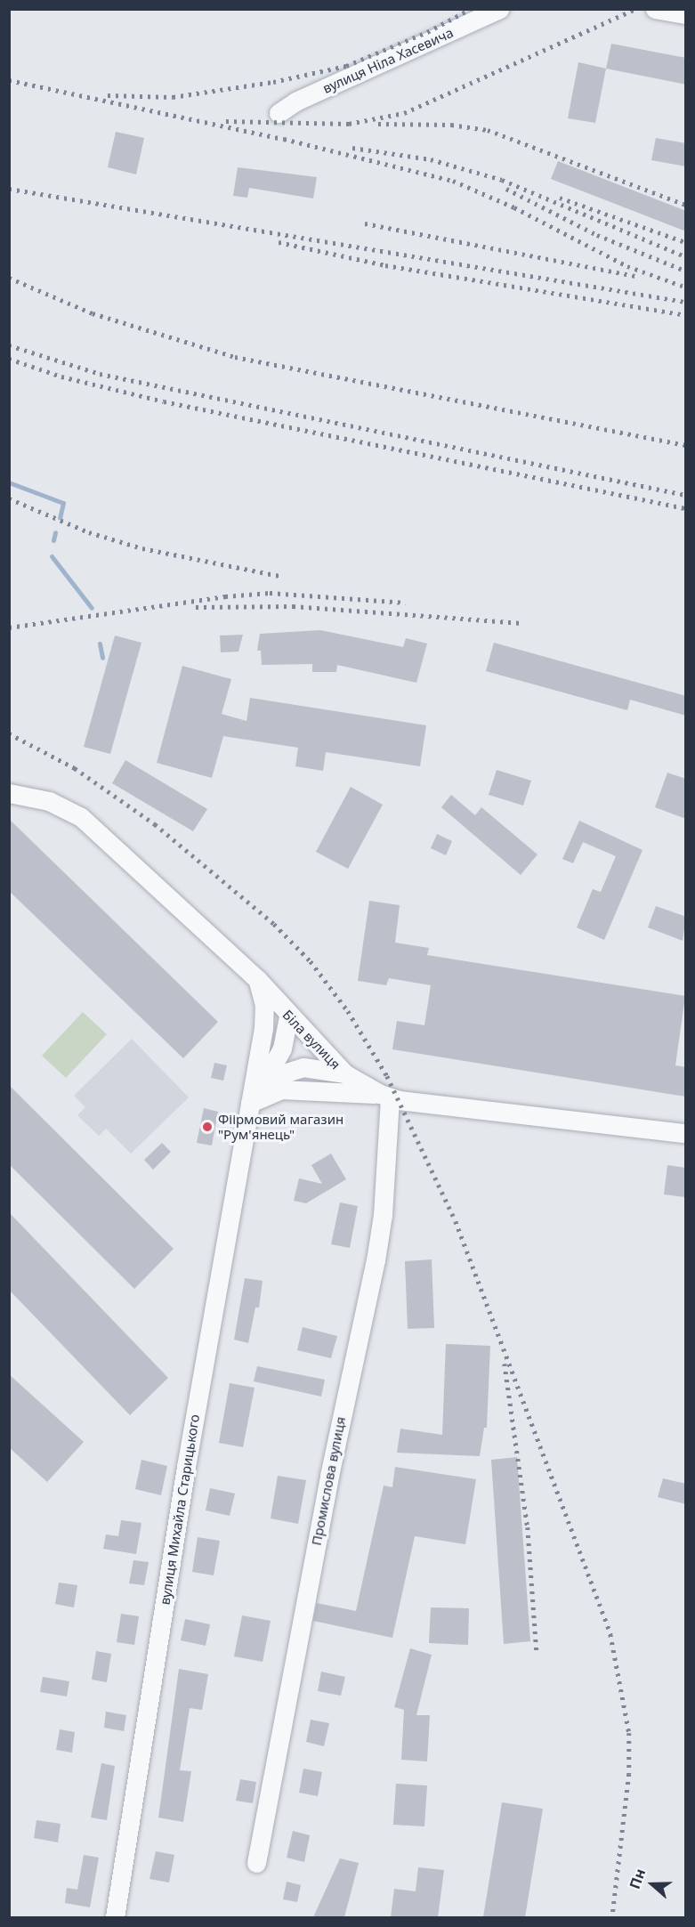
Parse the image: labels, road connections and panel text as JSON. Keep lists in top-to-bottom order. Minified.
{"streets":{"street":["вулиця Ніла Хасевича","Біла вулиця","Промислова вулиця","вулиця Михайла Старицького"]},"crossings":[["Біла вулиця","Промислова вулиця"],["Біла вулиця","вулиця Михайла Старицького"]],"places":["Фіірмовий магазин \"Рум'янець\""],"north":"left"}
